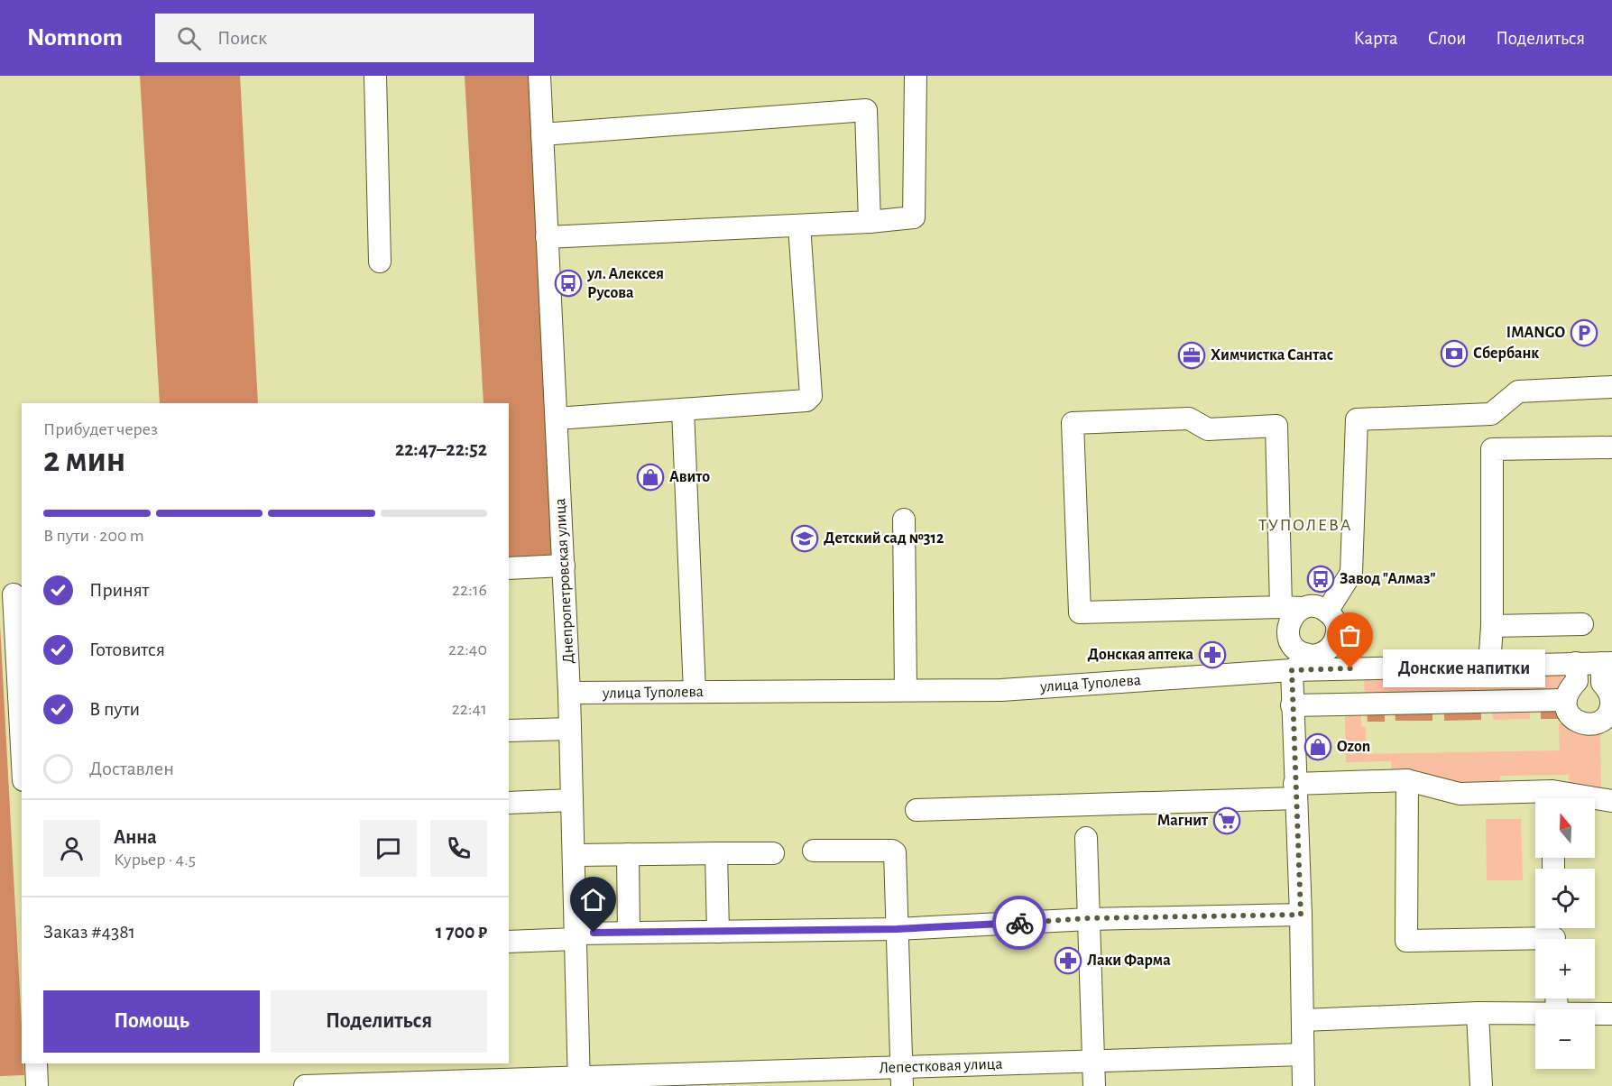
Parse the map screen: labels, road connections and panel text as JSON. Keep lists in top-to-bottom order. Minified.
{"streets":{"street":["Днепропетровская улица","улица Туполева","Лепестковая улица"]},"crossings":[["Днепропетровская улица","улица Туполева"],["Днепропетровская улица","Лепестковая улица"]],"districts":["ТУПОЛЕВА"],"places":{"bus stop":["ул. Алексея Русова","Завод \"Алмаз\""],"parking":["IMANGO"],"bank":["Сбербанк"],"office":["Химчистка Сантас"],"shop":["Авито","Ozon"],"school or university":["Детский сад №312"],"pharmacy":["Донская аптека","Лаки Фарма"],"other":["Донские напитки"],"supermarket":["Магнит"]},"north":"top","page":{"header":"Nomnom","search":"Поиск","nav":["Карта","Слои","Поделиться"],"heading":["2 мин","Прибудет через","22:47–22:52"],"panel":["Анна","Курьер · 4.5","Заказ #4381","1 700 ₽"],"bar":"В пути · 200 m","list":[["Принят","22:16"],["Готовится","22:40"],["В пути","22:41"],"Доставлен"],"bubble":"Донские напитки","map_buttons":["+","−"],"buttons":["Помощь","Поделиться"]}}
